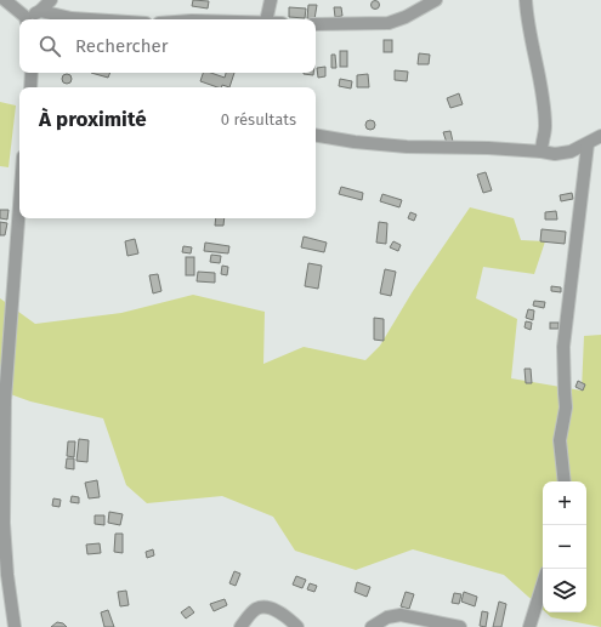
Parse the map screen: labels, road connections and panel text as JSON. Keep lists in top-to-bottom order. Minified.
{"page":{"search":"Rechercher","heading":["À proximité","0 résultats"],"map_buttons":["+","−"]}}
